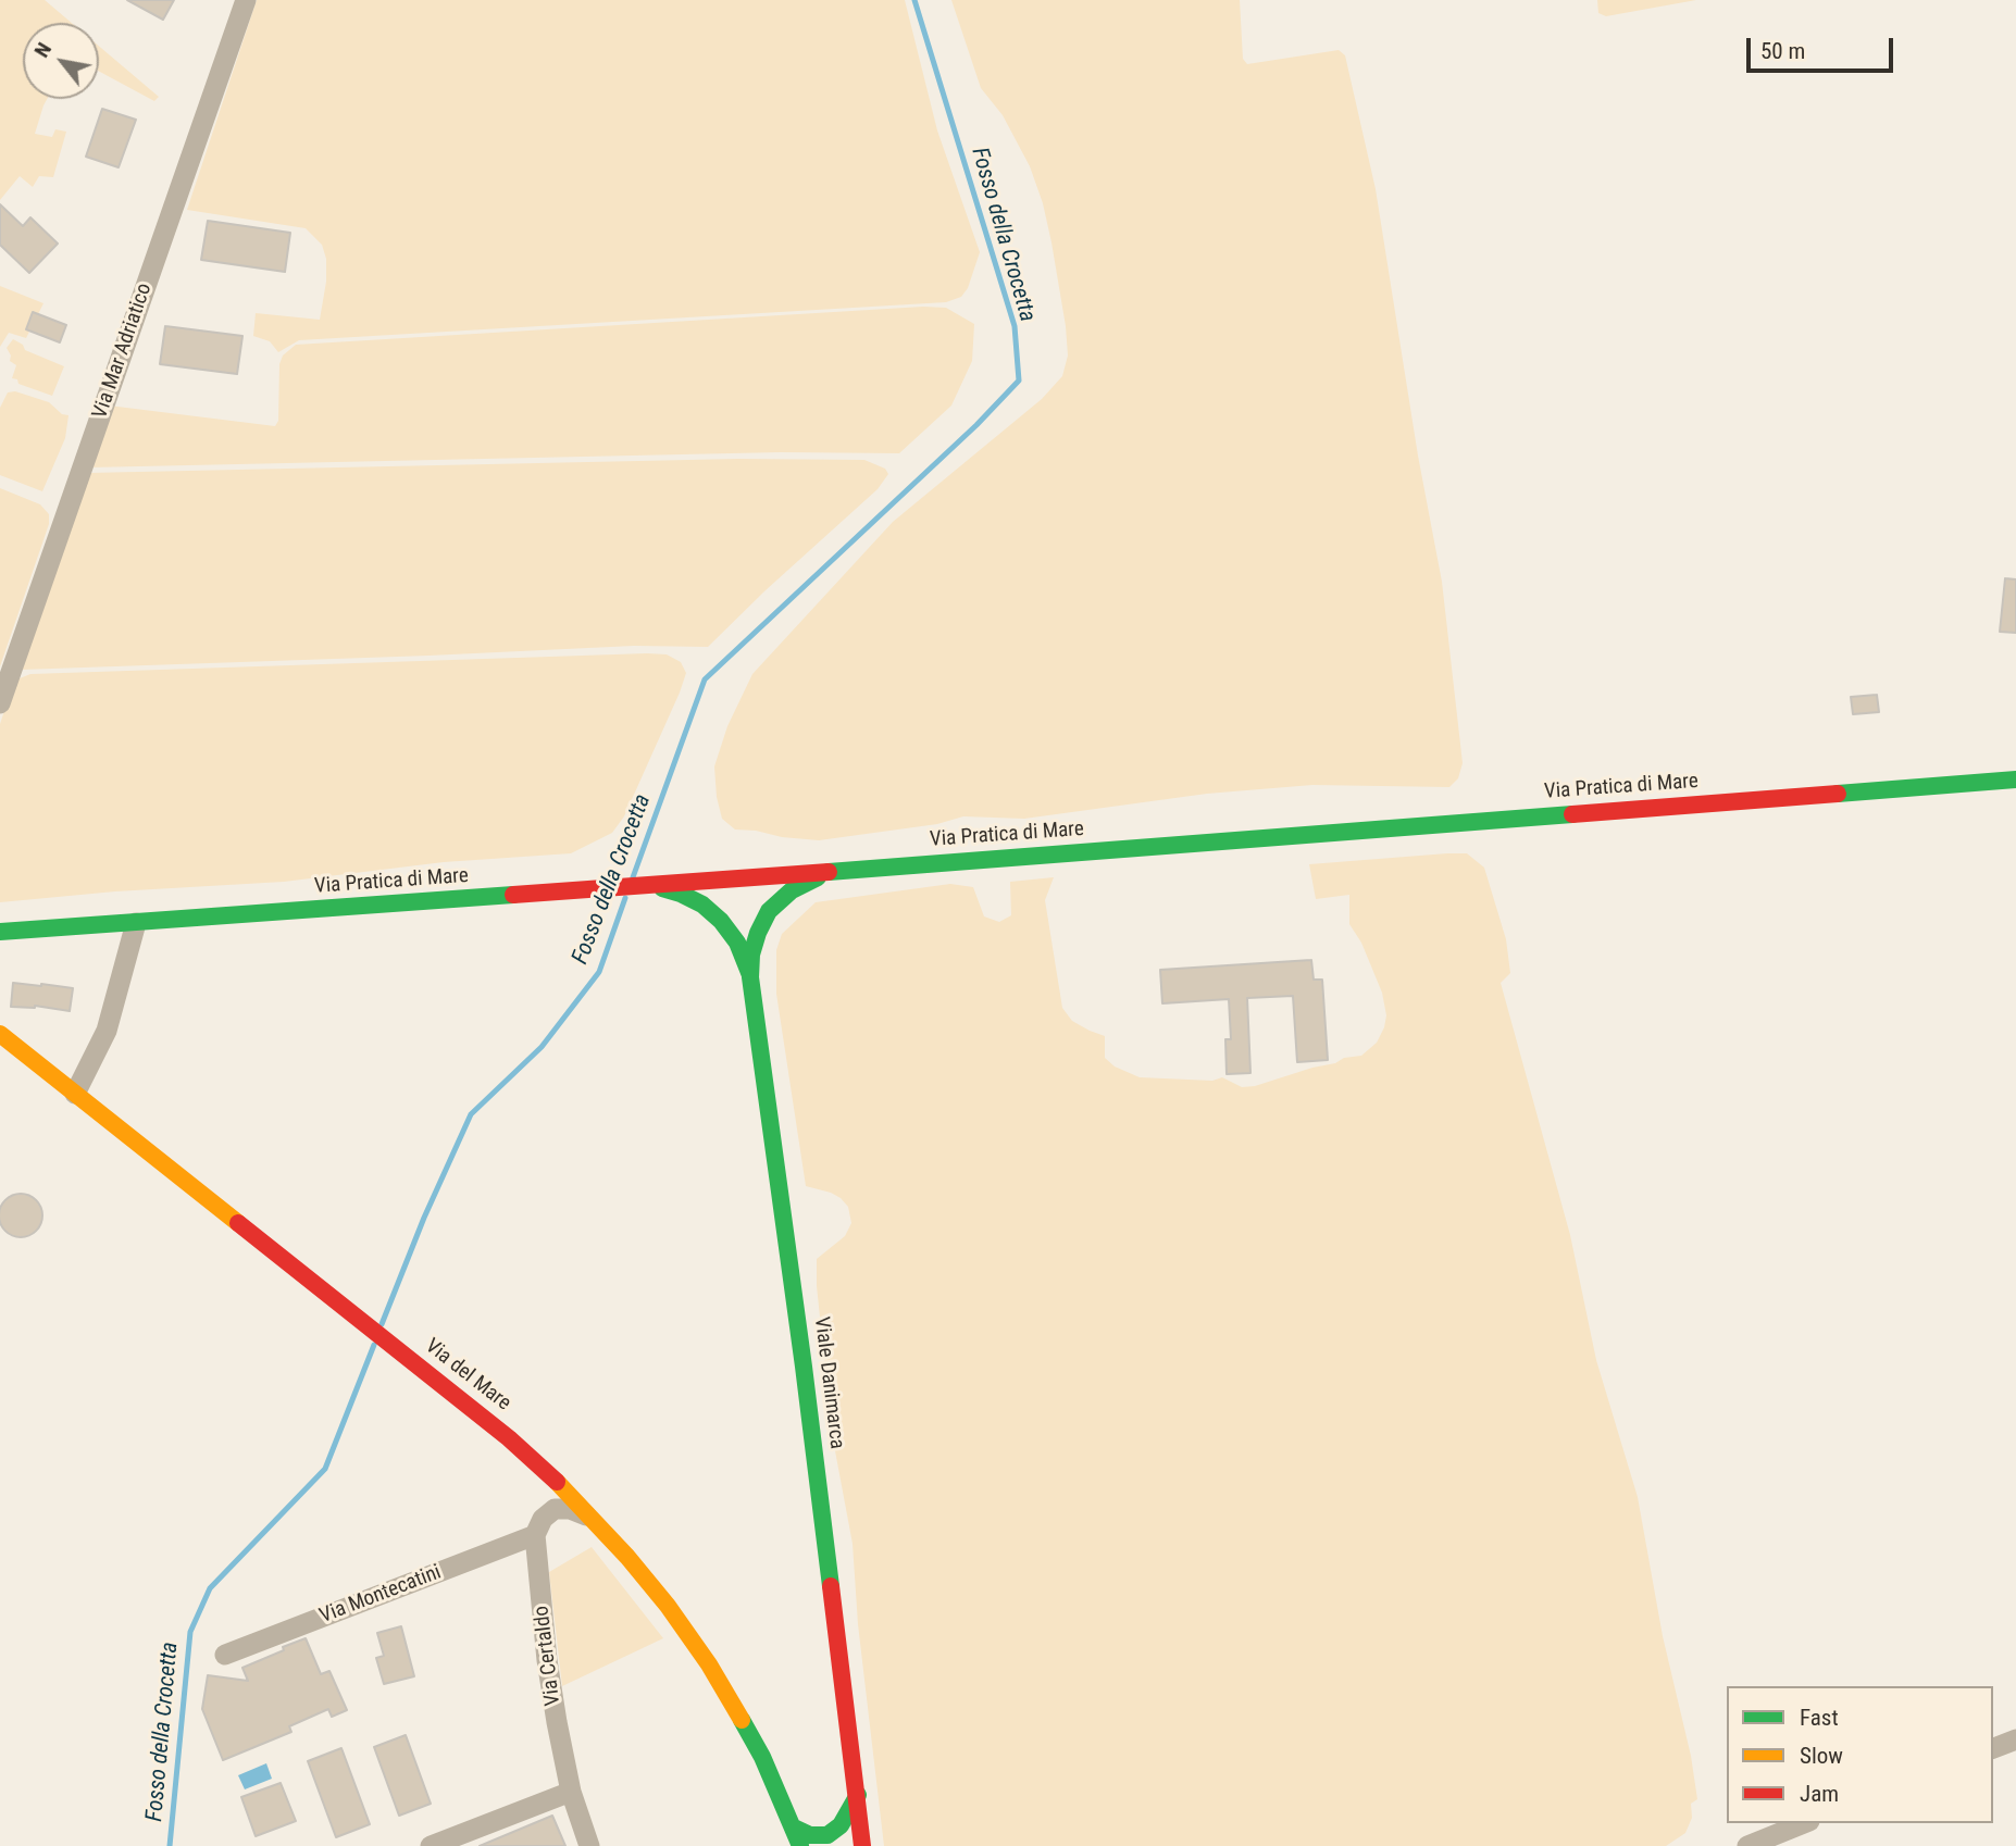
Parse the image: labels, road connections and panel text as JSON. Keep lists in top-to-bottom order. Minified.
{"streets":{"main road":["Via Pratica di Mare","Via del Mare","Viale Danimarca"],"street":["Via Mar Adriatico","Via Montecatini","Via Certaldo"]},"crossings":[["Via Pratica di Mare","Viale Danimarca"],["Via Montecatini","Via Certaldo"]],"water":["Fosso della Crocetta"],"legend":["Fast","Slow","Jam"],"scale_bar":"50 m","north":"top left"}
